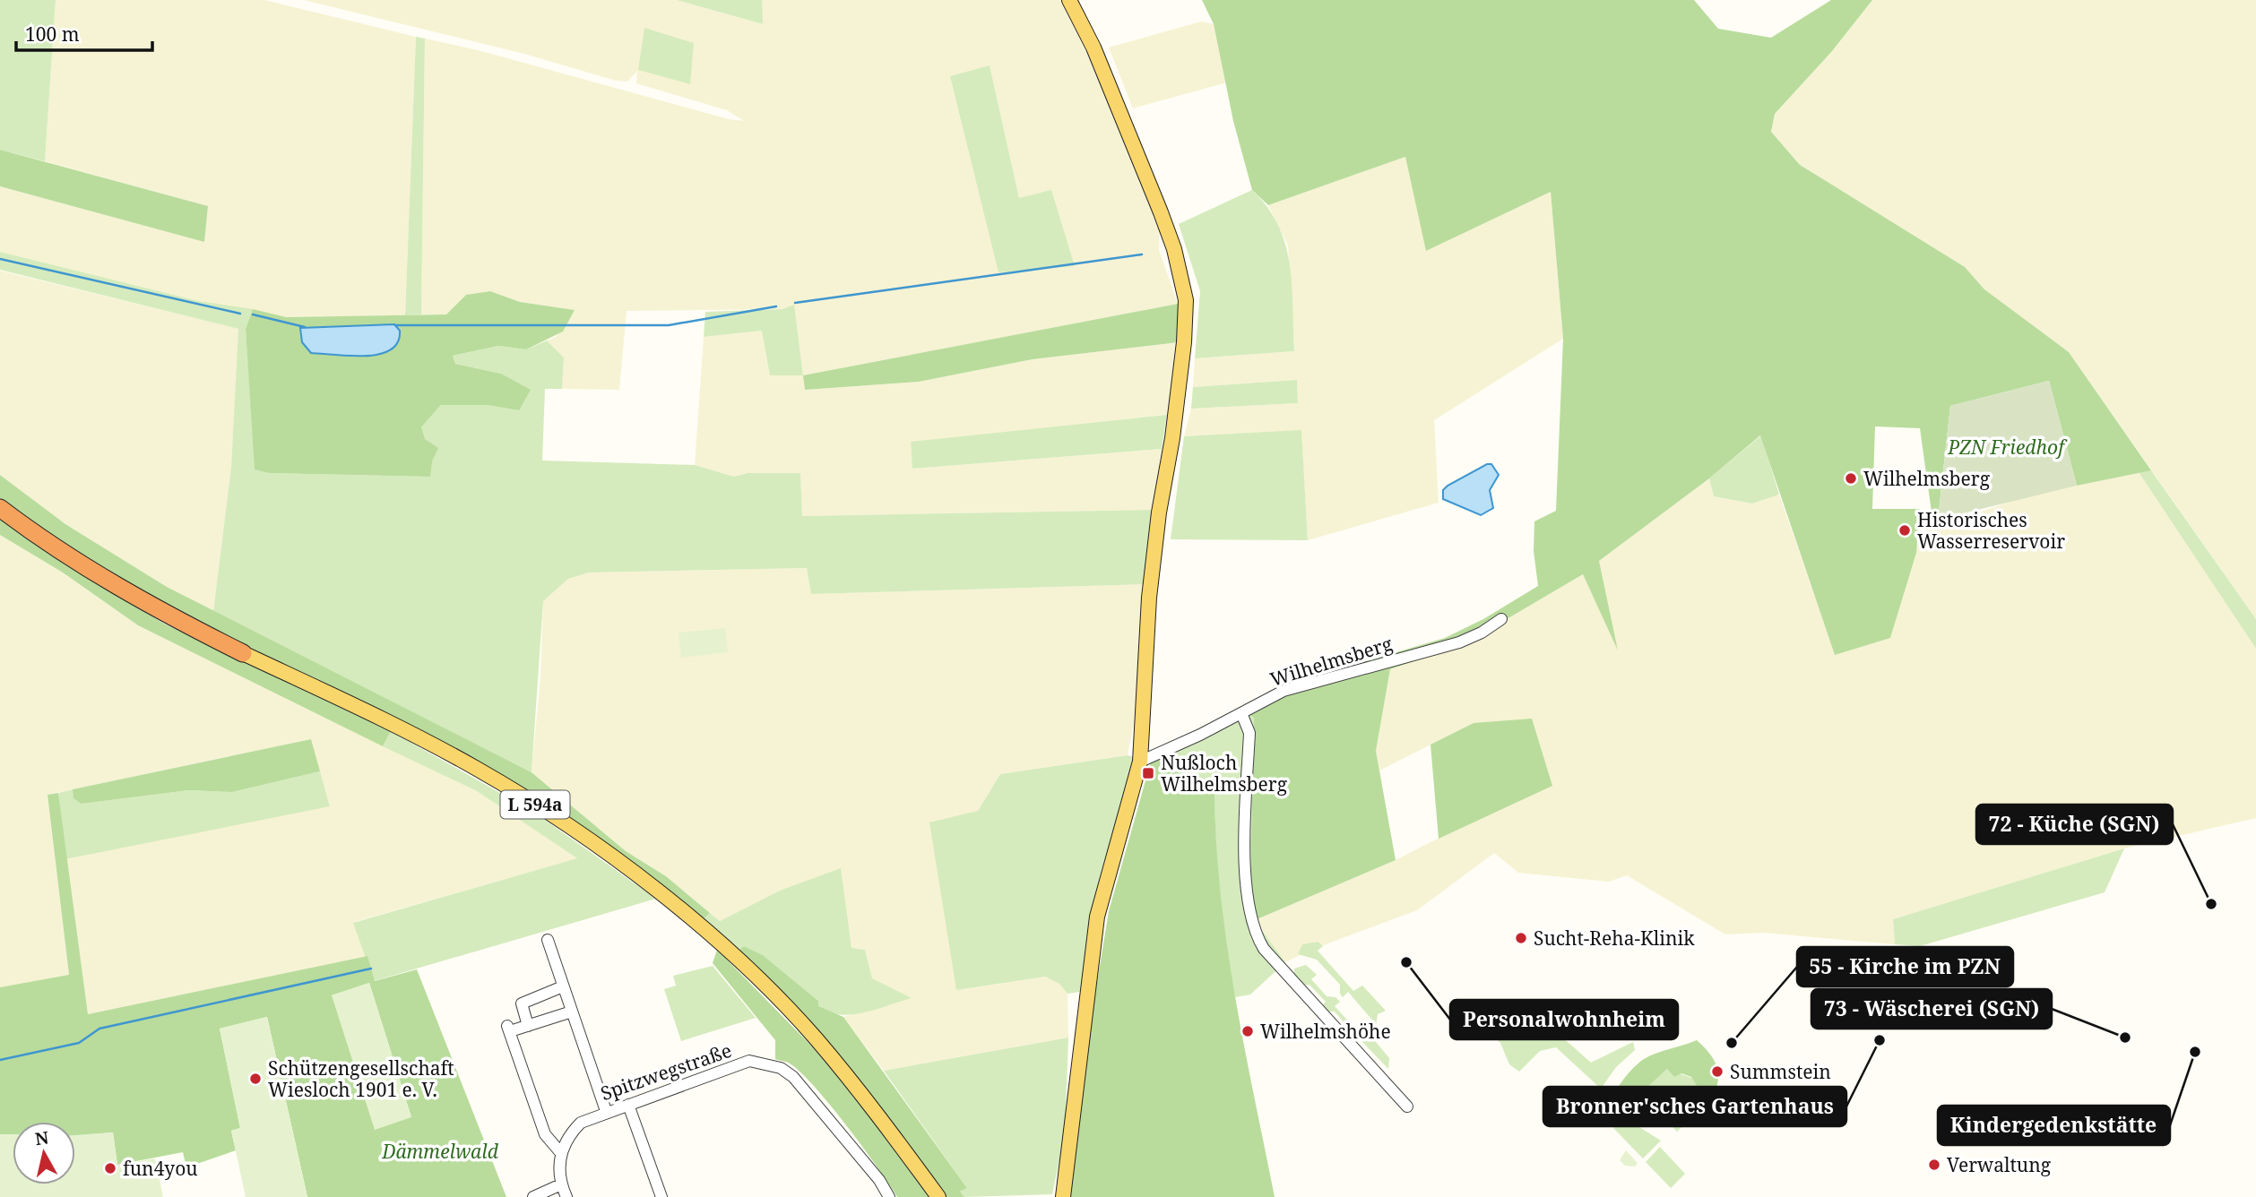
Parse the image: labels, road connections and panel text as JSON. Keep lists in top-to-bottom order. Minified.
{"streets":{"highway":["L 594a"],"street":["Wilhelmsberg","Spitzwegstraße"]},"parks":["PZN Friedhof","Dämmelwald"],"places":{"other":["Wilhelmsberg","Historisches Wasserreservoir","72 - Küche (SGN)","Sucht-Reha-Klinik","Personalwohnheim","Wilhelmshöhe","73 - Wäscherei (SGN)","Bronner'sches Gartenhaus","55 - Kirche im PZN","Kindergedenkstätte","Summstein","Schützengesellschaft Wiesloch 1901 e. V.","Verwaltung","fun4you"],"transit":["Nußloch Wilhelmsberg"]},"scale_bar":"100 m","north":"top"}
